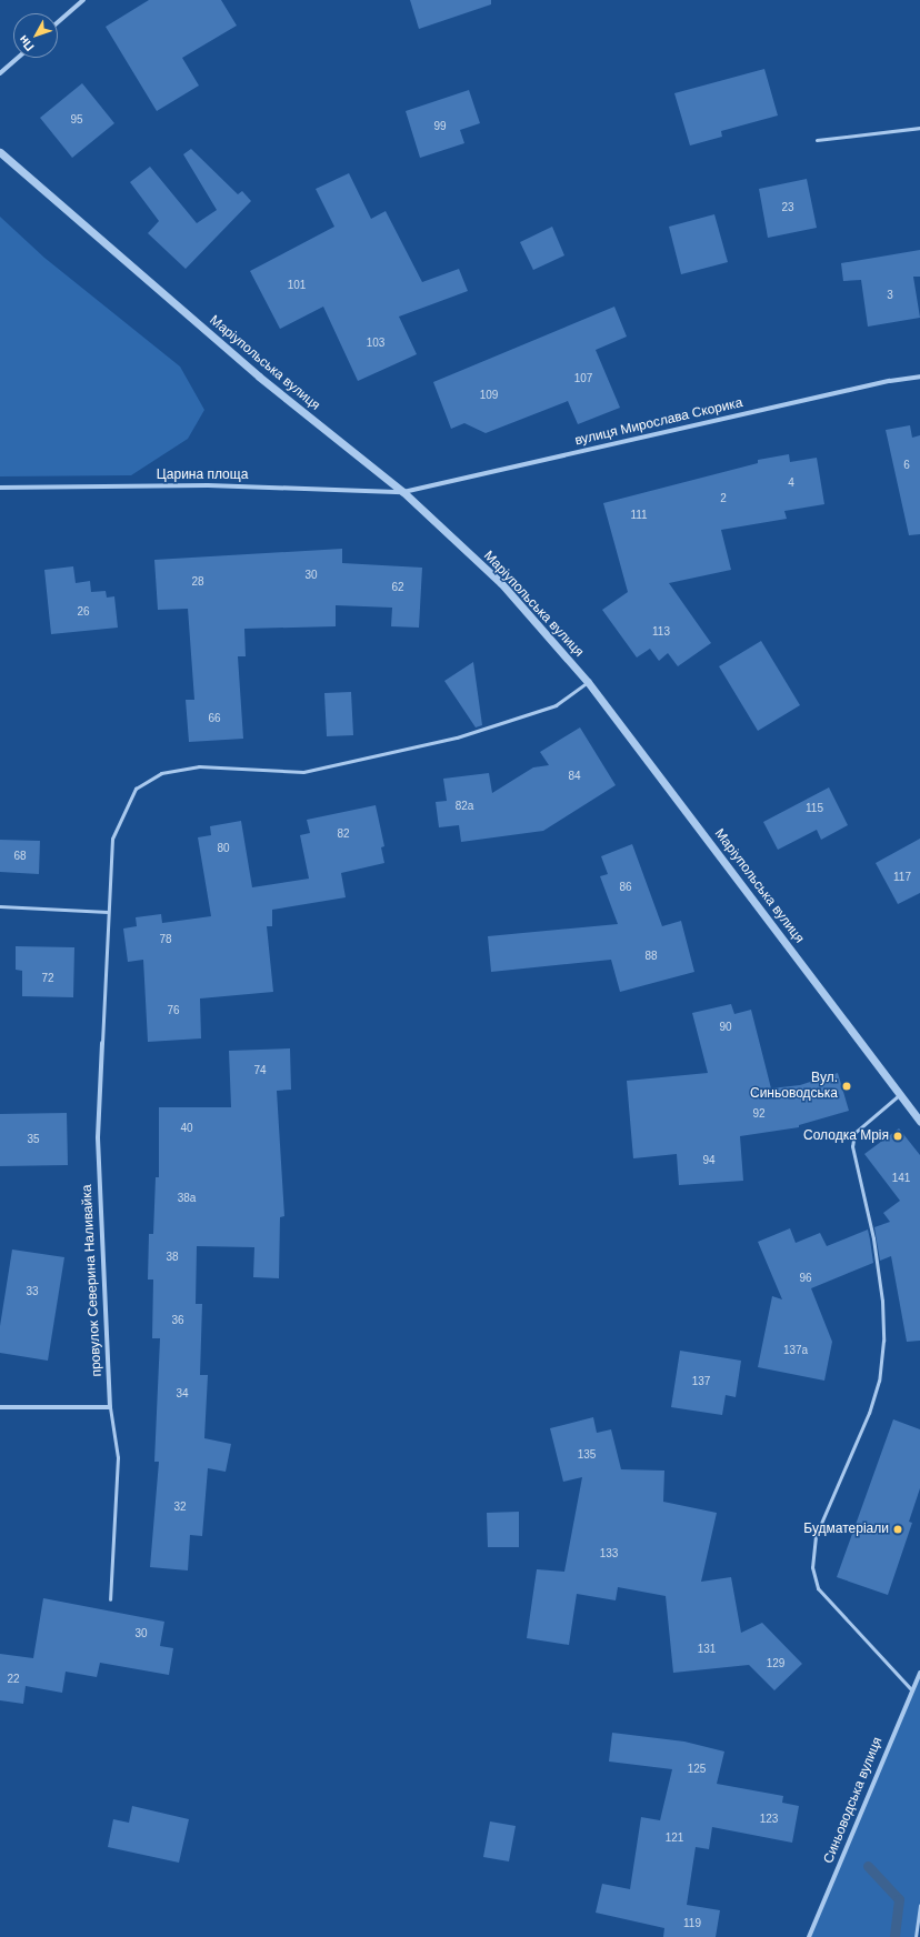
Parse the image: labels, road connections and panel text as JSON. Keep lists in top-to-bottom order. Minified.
{"streets":{"street":["Маріупольська вулиця","вулиця Мирослава Скорика","Царина площа","провулок Северина Наливайка","Синьоводська вулиця"]},"crossings":[["Маріупольська вулиця","вулиця Мирослава Скорика"],["Маріупольська вулиця","Царина площа"],["вулиця Мирослава Скорика","Царина площа"]],"places":["Вул. Синьоводська","Солодка Мрія","Будматеріали"],"house_numbers":["95","99","23","101","3","103","107","109","6","4","2","111","30","28","62","26","113","66","84","82а","115","82","80","68","117","86","78","88","72","76","90","74","92","40","35","94","141","38а","38","96","33","36","137а","137","34","135","32","133","30","131","129","22","125","123","121","119"],"north":"bottom left"}
